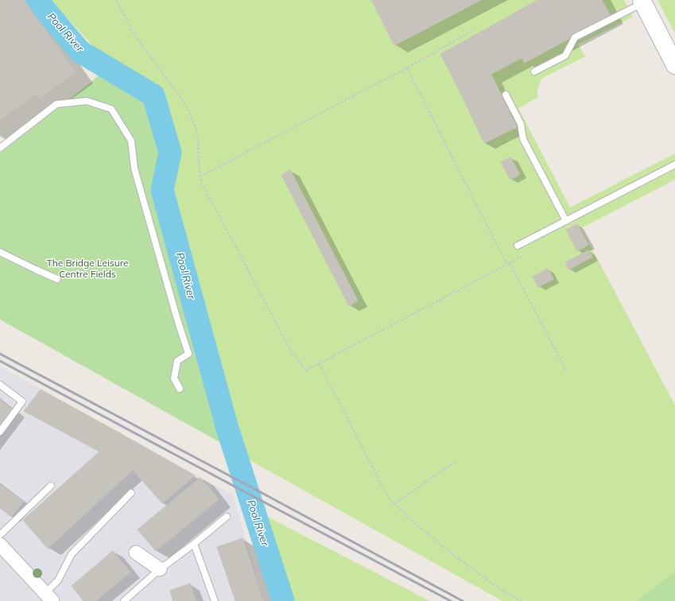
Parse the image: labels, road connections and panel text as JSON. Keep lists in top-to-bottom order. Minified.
{"water":["Pool River"],"parks":["The Bridge Leisure Centre Fields"]}
